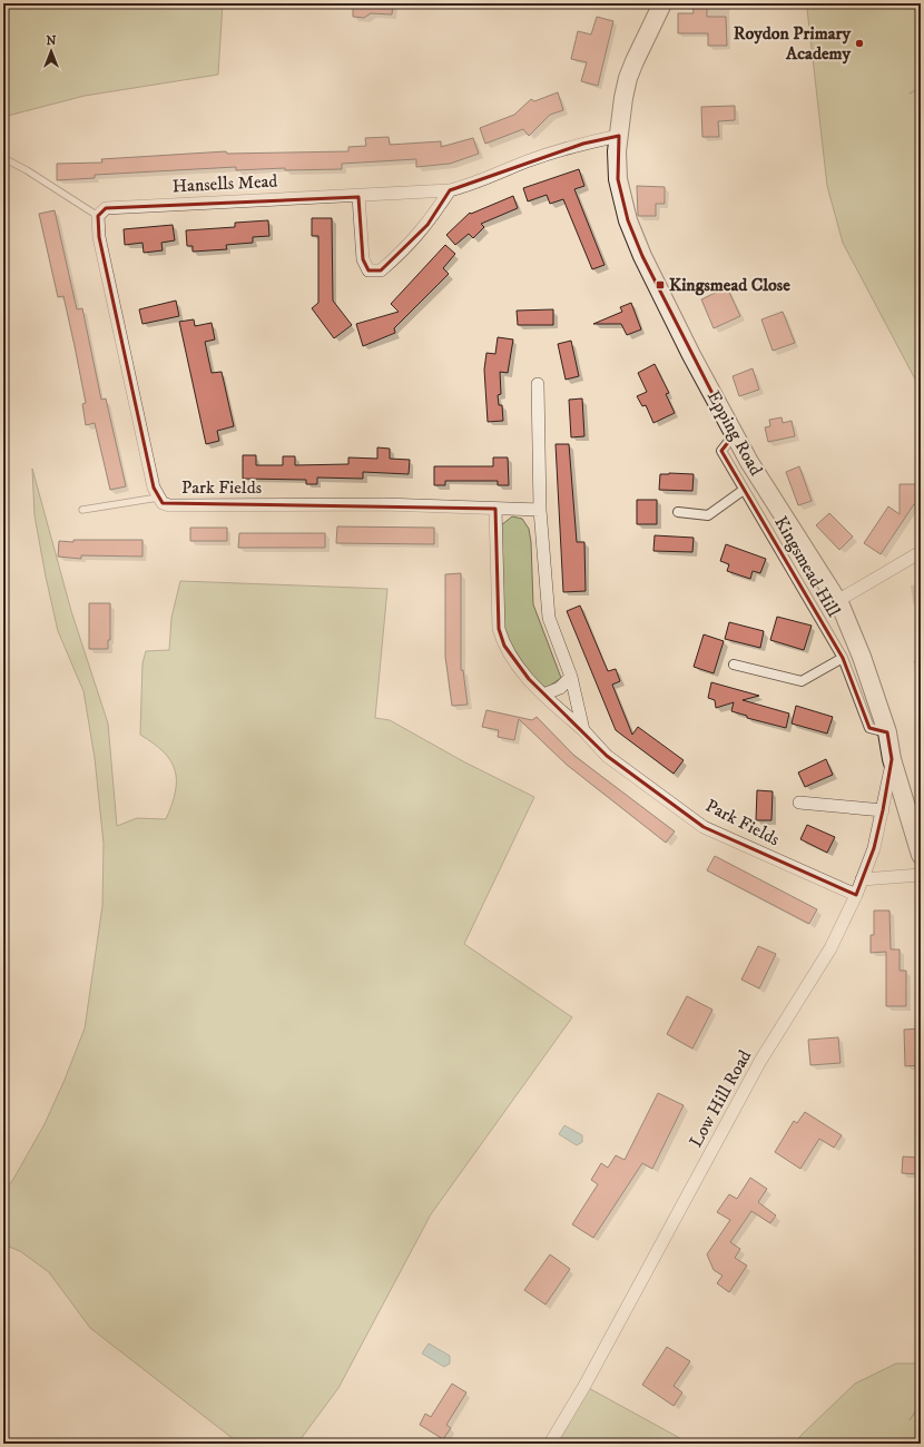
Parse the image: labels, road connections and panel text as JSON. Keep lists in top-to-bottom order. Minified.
{"streets":{"main road":["Epping Road"],"street":["Hansells Mead","Park Fields","Kingsmead Hill","Low Hill Road"]},"crossings":[["Hansells Mead","Epping Road"],["Hansells Mead","Park Fields"],["Epping Road","Kingsmead Hill"],["Epping Road","Low Hill Road"],["Park Fields","Low Hill Road"]],"places":{"other":["Roydon Primary Academy"],"transit":["Kingsmead Close"]},"north":"top"}
